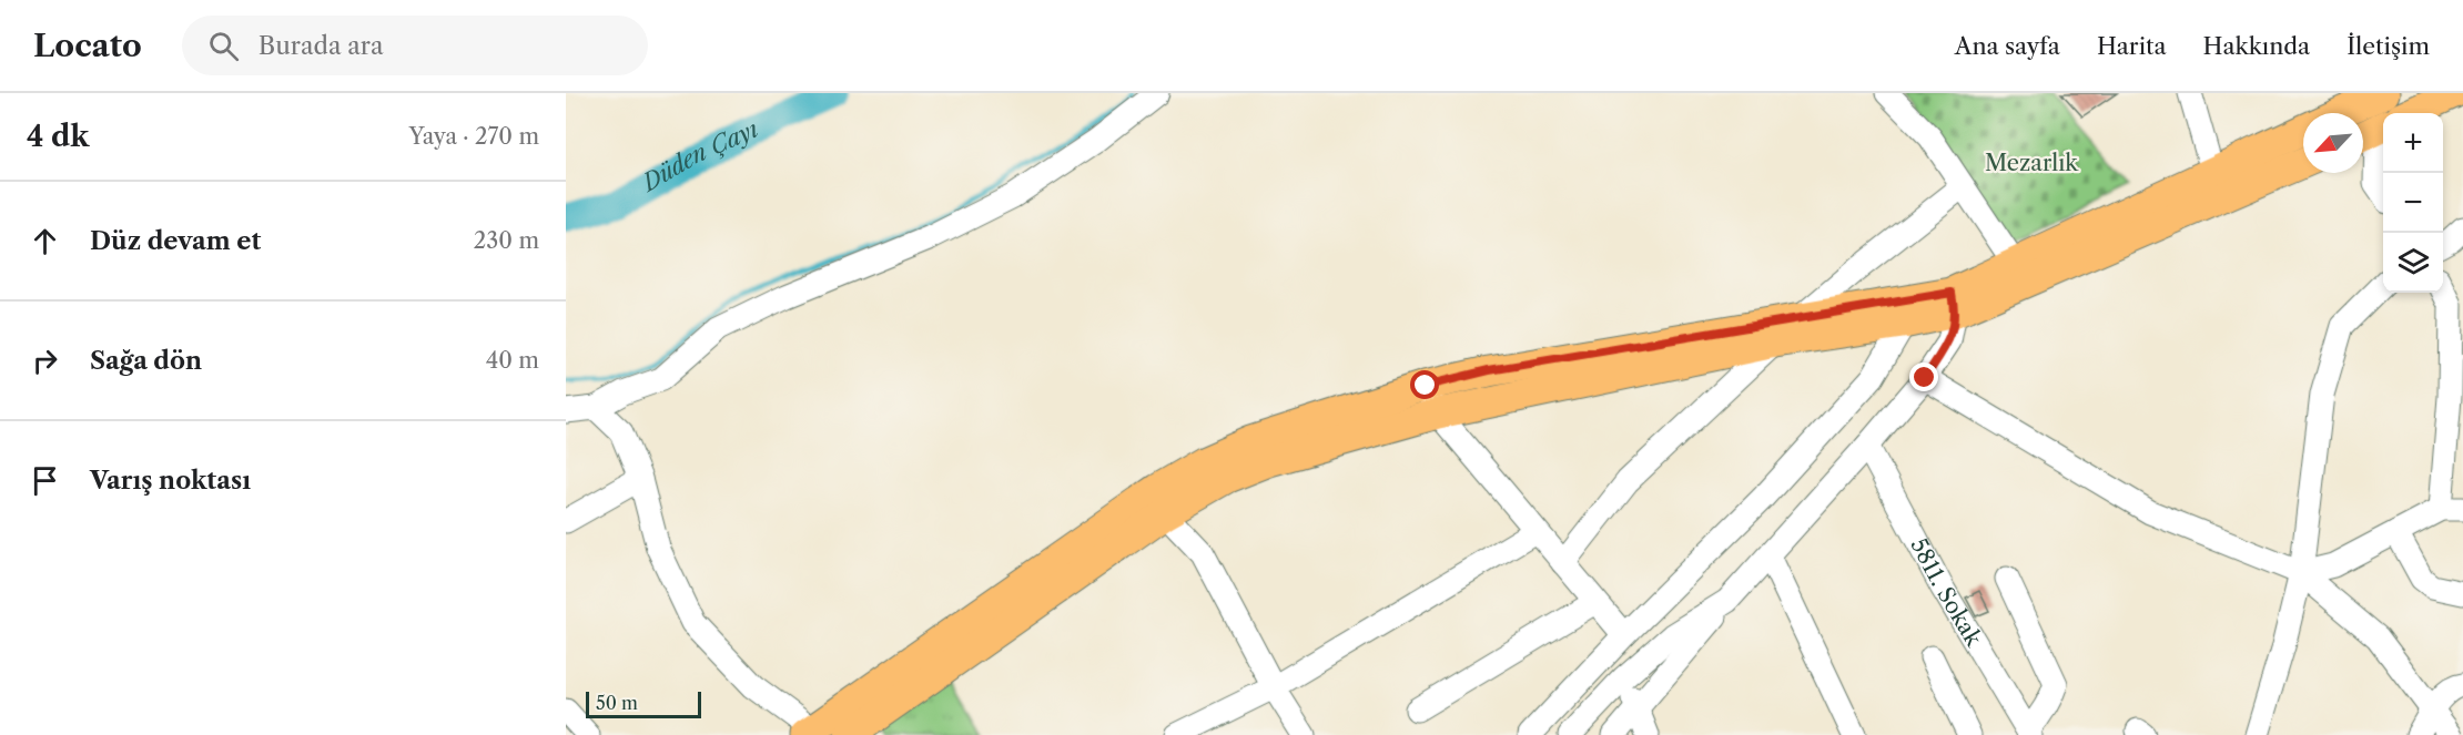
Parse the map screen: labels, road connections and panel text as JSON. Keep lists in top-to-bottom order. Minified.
{"streets":{"street":["5811. Sokak"]},"water":["Düden Çayı"],"parks":["Mezarlık"],"scale_bar":"50 m","north":"bottom left","page":{"header":"Locato","search":"Burada ara","nav":["Ana sayfa","Harita","Hakkında","İletişim"],"heading":["4 dk","Yaya · 270 m"],"map_buttons":["+","−"],"list":[["Düz devam et","230 m"],["Sağa dön","40 m"],"Varış noktası"],"scale":"50 m"}}
